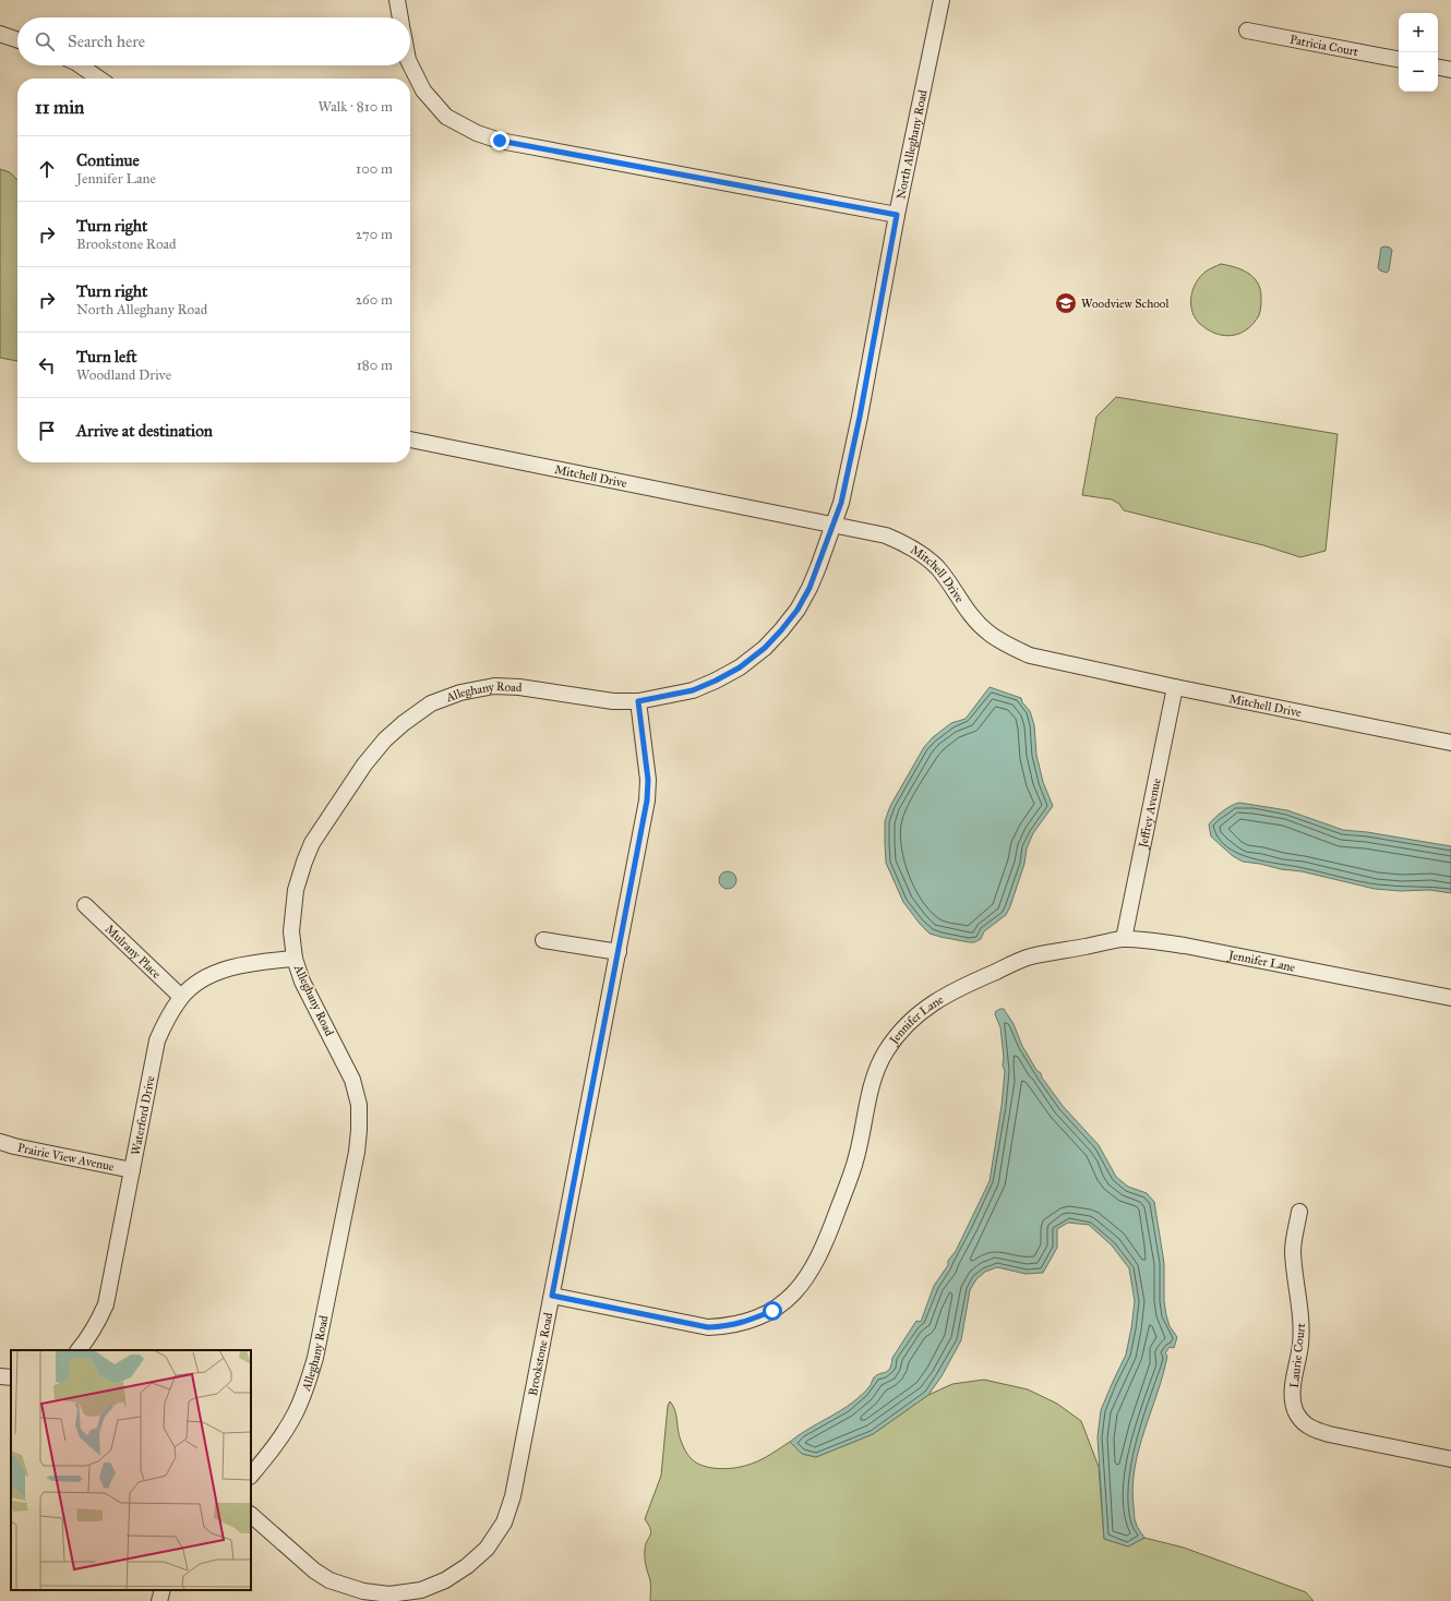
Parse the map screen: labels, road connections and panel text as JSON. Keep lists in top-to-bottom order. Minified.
{"streets":{"street":["Patricia Court","North Alleghany Road","Mitchell Drive","Alleghany Road","Jeffrey Avenue","Mulrany Place","Jennifer Lane","Waterford Drive","Prairie View Avenue","Brookstone Road","Laurie Court"]},"crossings":[["North Alleghany Road","Mitchell Drive"],["North Alleghany Road","Alleghany Road"],["North Alleghany Road","Brookstone Road"],["Mitchell Drive","Jeffrey Avenue"],["Alleghany Road","Waterford Drive"],["Alleghany Road","Brookstone Road"],["Jeffrey Avenue","Jennifer Lane"],["Mulrany Place","Waterford Drive"],["Jennifer Lane","Brookstone Road"],["Waterford Drive","Prairie View Avenue"]],"places":{"school or university":["Woodview School"]},"page":{"map_buttons":["+","−"],"search":"Search here","heading":["11 min","Walk · 810 m"],"list":[["Continue","Jennifer Lane","100 m"],["Turn right","Brookstone Road","270 m"],["Turn right","North Alleghany Road","260 m"],["Turn left","Woodland Drive","180 m"],"Arrive at destination"]}}
